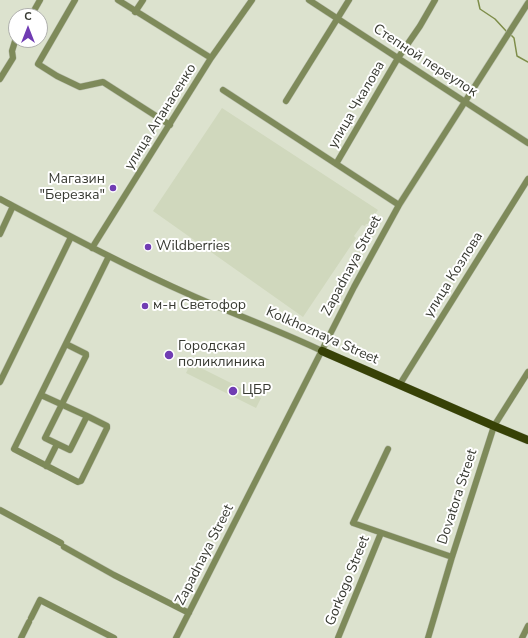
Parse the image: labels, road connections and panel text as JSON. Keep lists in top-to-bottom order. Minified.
{"streets":{"main road":["Kolkhoznaya Street"],"street":["Степной переулок","улица Чкалова","улица Апанасенко","Zapadnaya Street","улица Козлова","Dovatora Street","Gorkogo Street"]},"crossings":[["Степной переулок","улица Чкалова"],["Степной переулок","Zapadnaya Street"],["улица Апанасенко","Kolkhoznaya Street"],["Zapadnaya Street","Kolkhoznaya Street"],["улица Козлова","Kolkhoznaya Street"],["Kolkhoznaya Street","Dovatora Street"]],"places":["Магазин \"Березка\"","Wildberries","м-н Светофор","Городская поликлиника","ЦБР"],"north":"top"}
